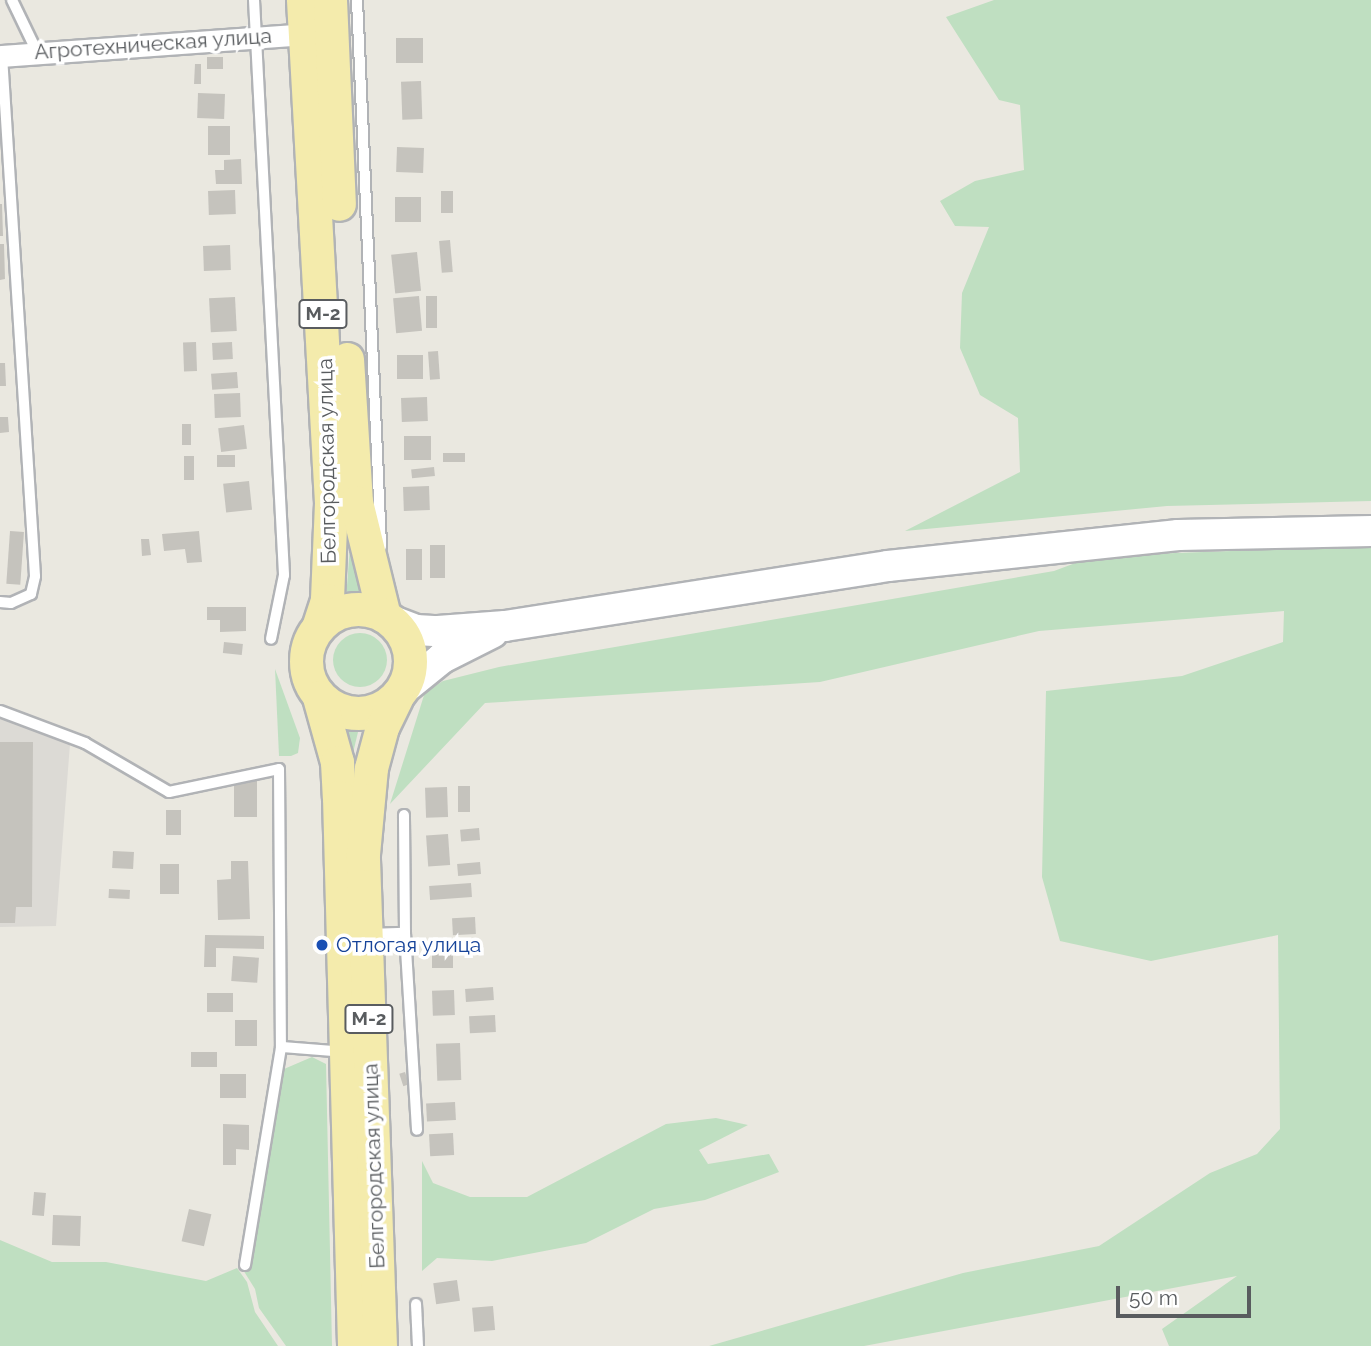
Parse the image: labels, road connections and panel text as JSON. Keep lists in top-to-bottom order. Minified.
{"streets":{"main road":["М-2","Белгородская улица"],"street":["Агротехническая улица"]},"crossings":[["Агротехническая улица","Белгородская улица"],["М-2","Белгородская улица"]],"places":["Отлогая улица"],"scale_bar":"50 m"}
